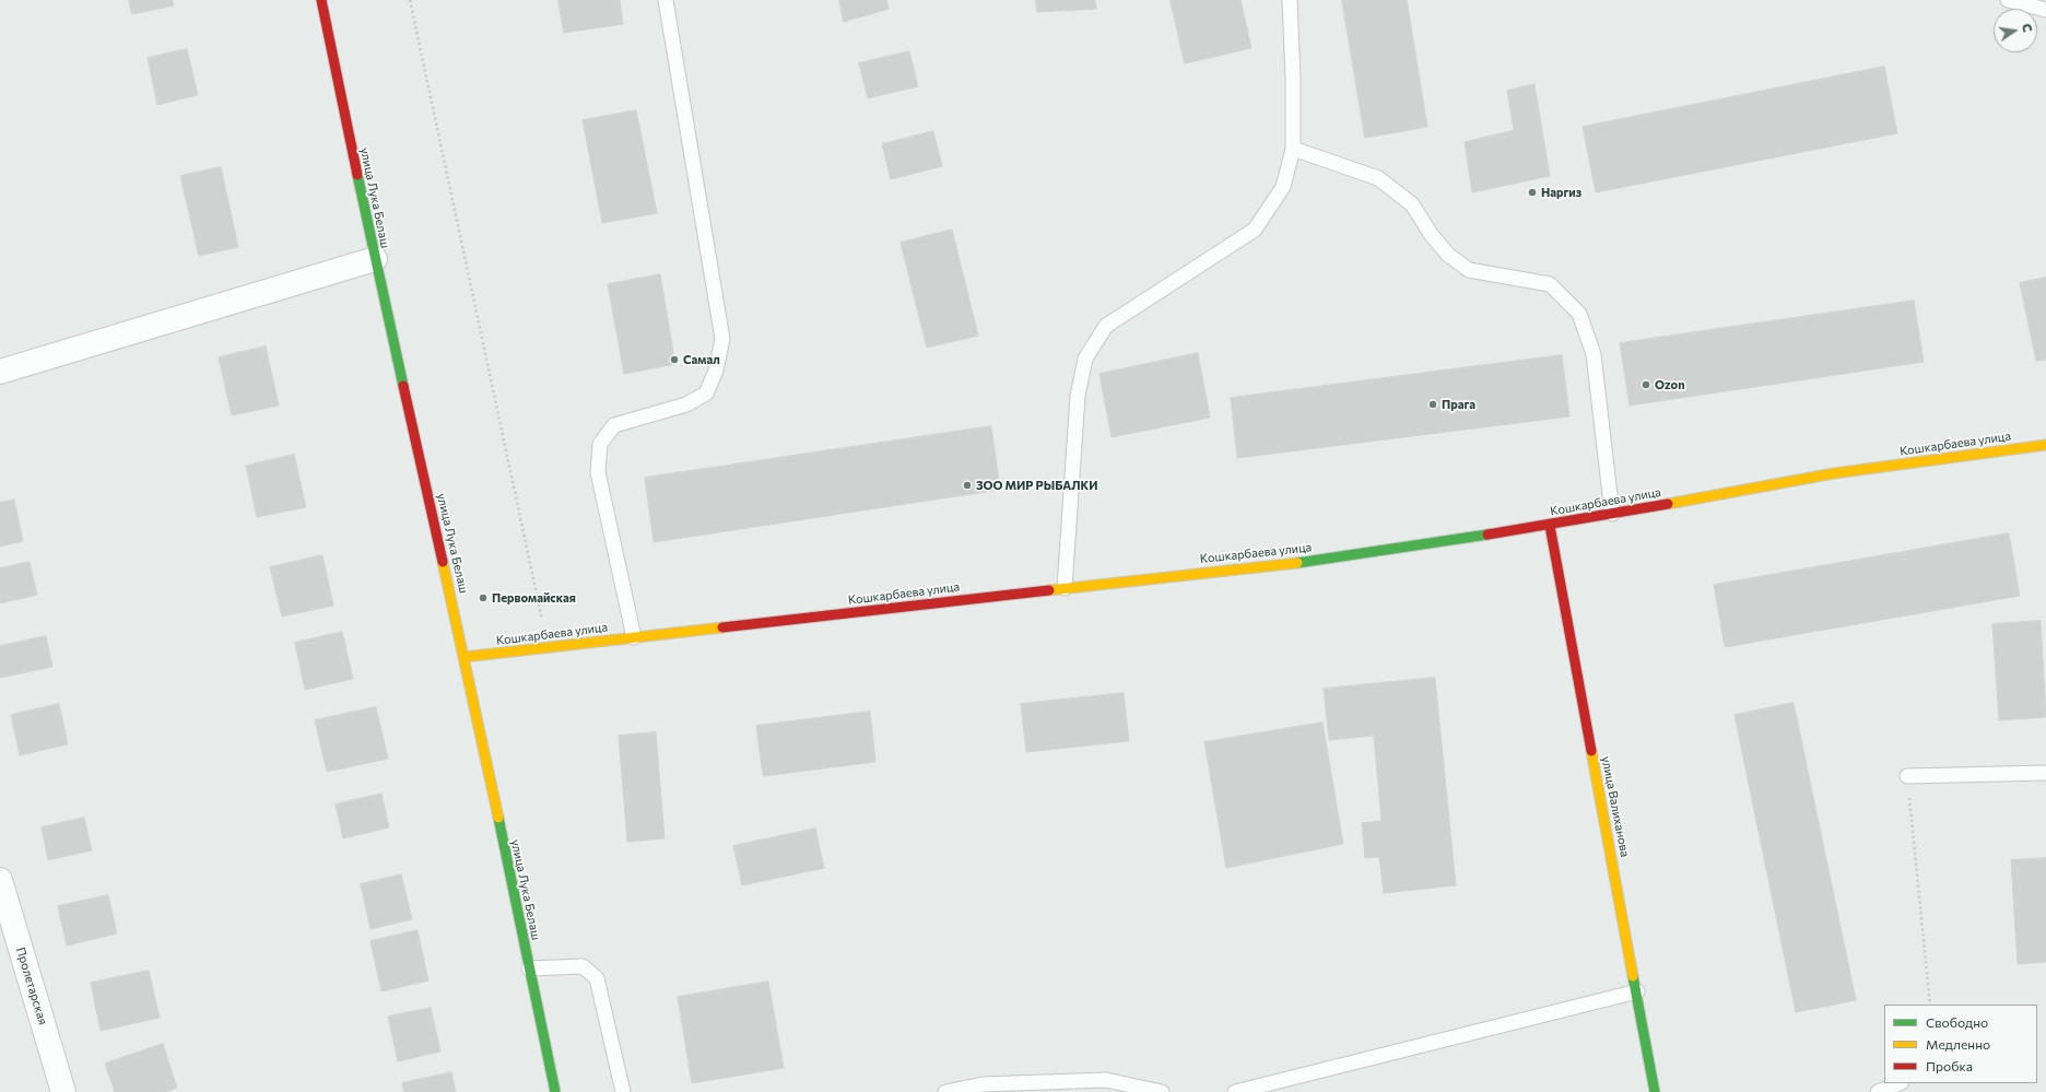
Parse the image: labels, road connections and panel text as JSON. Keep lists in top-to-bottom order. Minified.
{"streets":{"street":["улица Лука Белаш","Кошкарбаева улица","улица Валиханова","Пролетарская"]},"crossings":[["улица Лука Белаш","Кошкарбаева улица"],["Кошкарбаева улица","улица Валиханова"]],"places":["Наргиз","Самал","Ozon","Прага","ЗОО МИР РЫБАЛКИ","Первомайская"],"legend":["Свободно","Медленно","Пробка"],"north":"right"}
